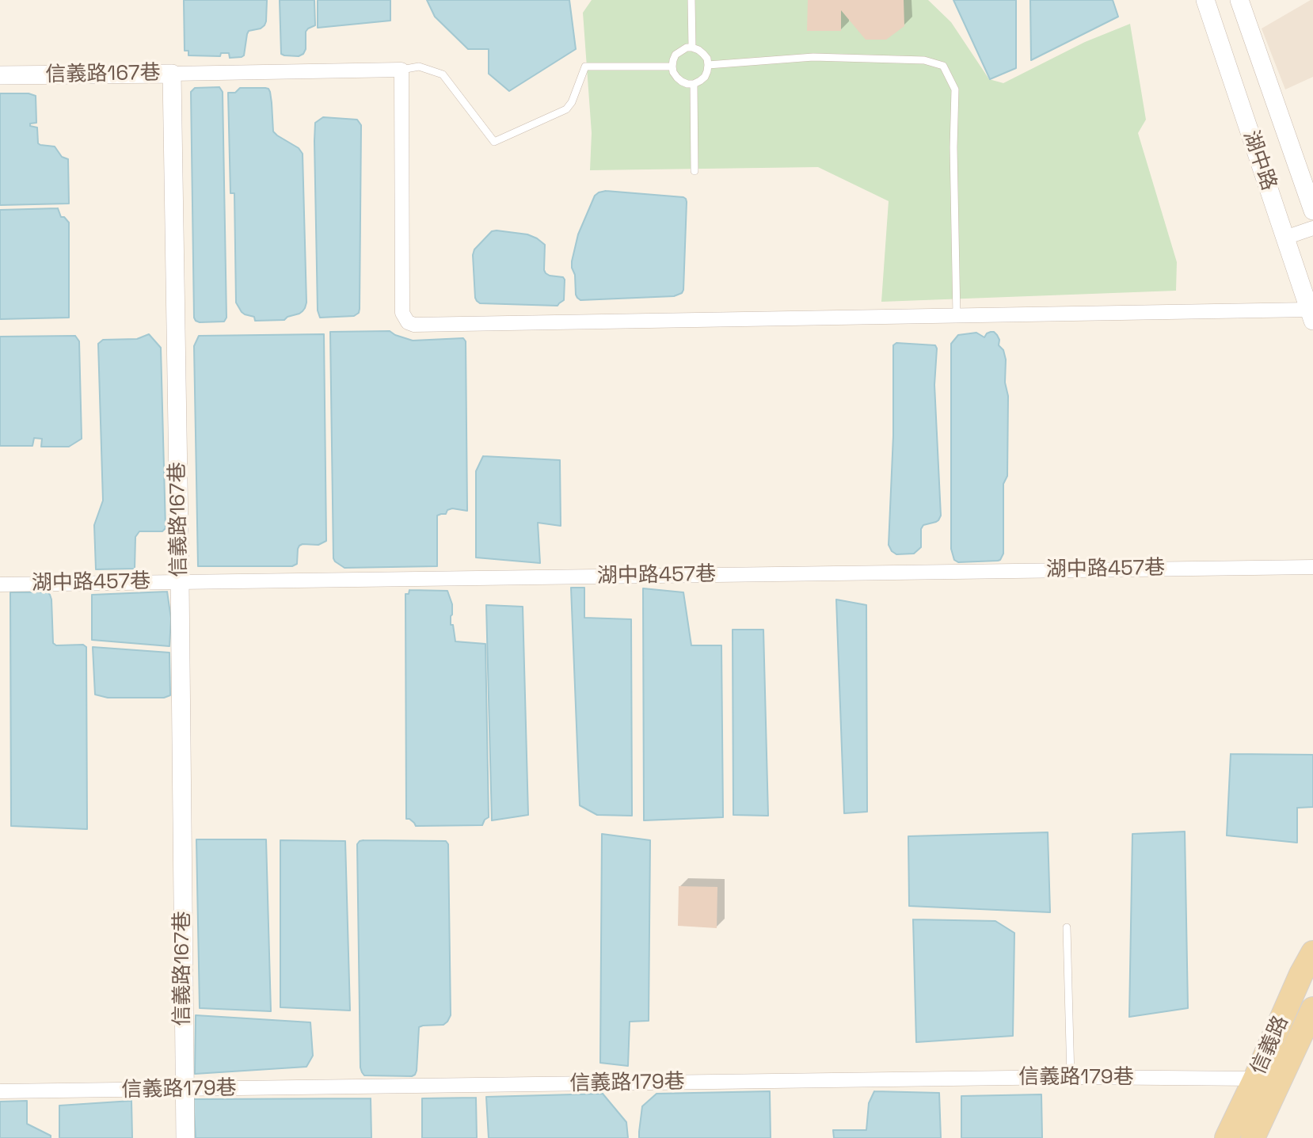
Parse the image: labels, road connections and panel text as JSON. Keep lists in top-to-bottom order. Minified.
{"streets":{"main road":["信義路"],"street":["信義路167巷","湖中路","湖中路457巷","信義路179巷"]},"crossings":[["信義路167巷","湖中路457巷"],["信義路167巷","信義路179巷"],["信義路","信義路179巷"]]}
